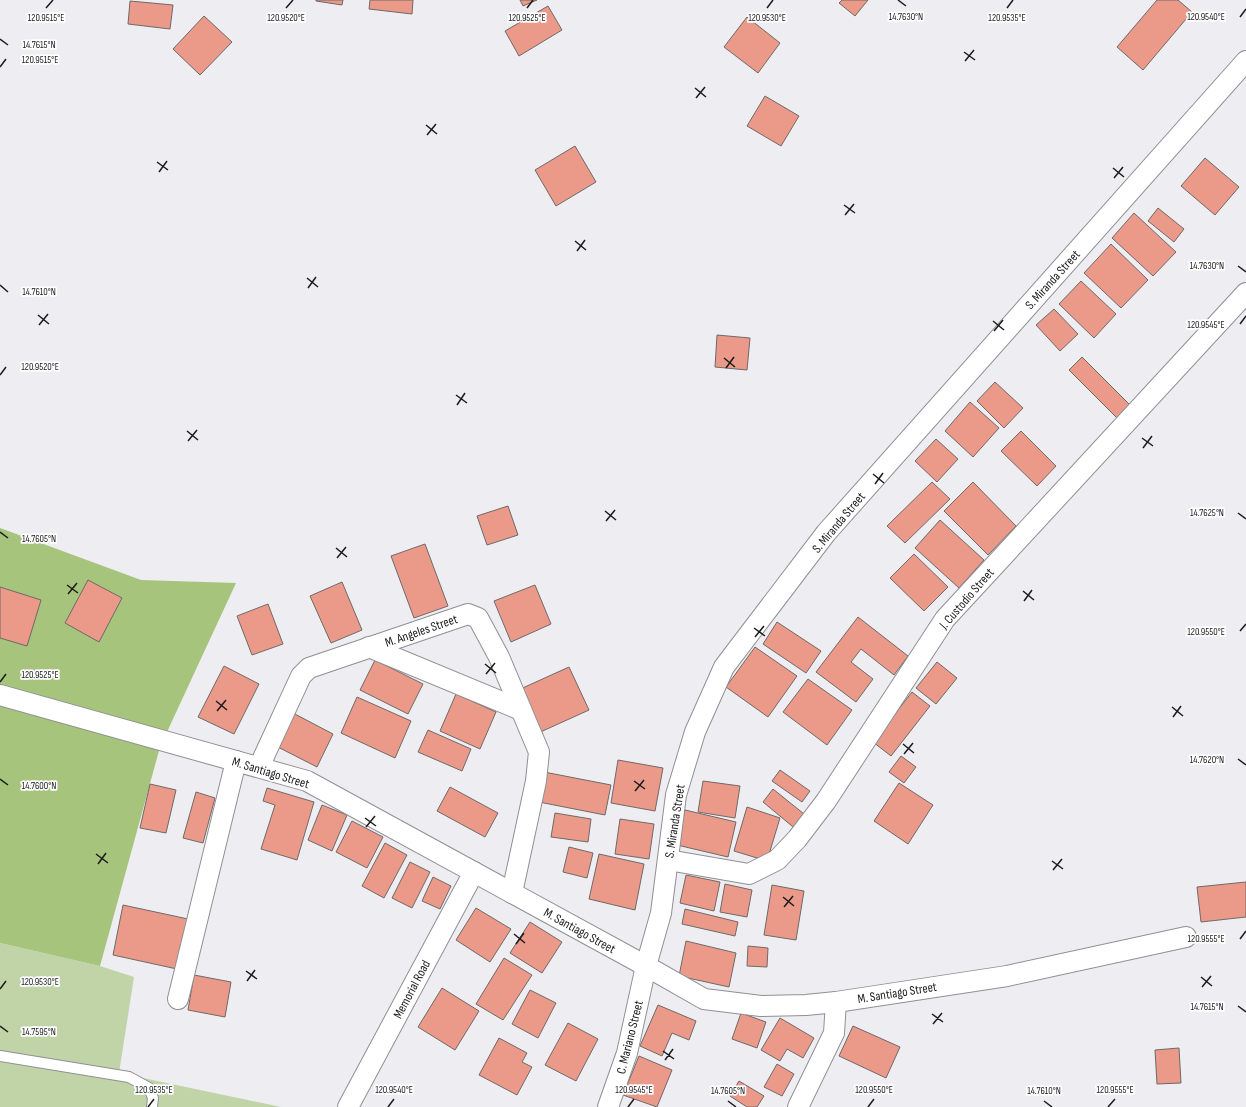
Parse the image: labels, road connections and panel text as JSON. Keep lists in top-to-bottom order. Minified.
{"streets":{"street":["S. Miranda Street","J. Custodio Street","M. Angeles Street","M. Santiago Street","Memorial Road","C. Mariano Street"]},"crossings":[["S. Miranda Street","J. Custodio Street"],["S. Miranda Street","M. Santiago Street"],["S. Miranda Street","C. Mariano Street"],["M. Angeles Street","M. Santiago Street"],["M. Santiago Street","Memorial Road"],["M. Santiago Street","C. Mariano Street"]],"coordinates":["14.7630°N","120.9540°E","120.9525°E","120.9530°E","120.9515°E","120.9520°E","120.9535°E","14.7615°N","14.7610°N","120.9545°E","14.7625°N","14.7605°N","120.9550°E","14.7620°N","14.7600°N","120.9555°E","14.7595°N"]}
